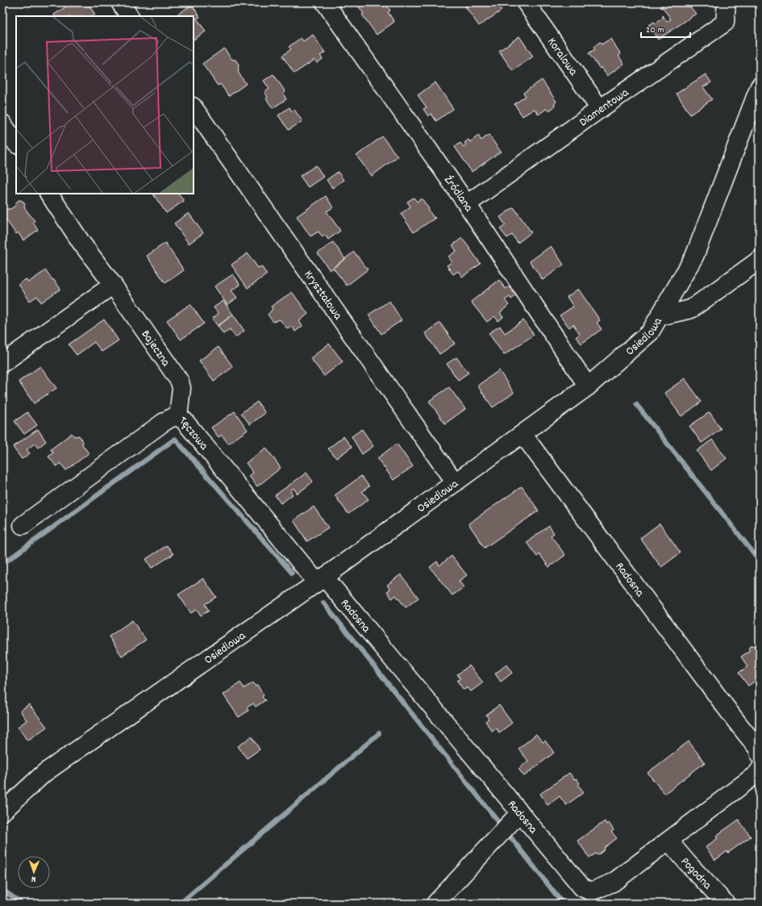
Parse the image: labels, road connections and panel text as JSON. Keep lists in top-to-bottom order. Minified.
{"streets":{"street":["Koralowa","Diamentowa","Źródlana","Kryształowa","Osiedlowa","Bajeczna","Tęczowa","Radosna","Pogodna"]},"crossings":[["Koralowa","Diamentowa"],["Diamentowa","Źródlana"],["Źródlana","Osiedlowa"],["Kryształowa","Osiedlowa"],["Osiedlowa","Tęczowa"],["Osiedlowa","Radosna"],["Bajeczna","Tęczowa"],["Tęczowa","Radosna"],["Radosna","Pogodna"]],"scale_bar":"20 m","north":"bottom"}
